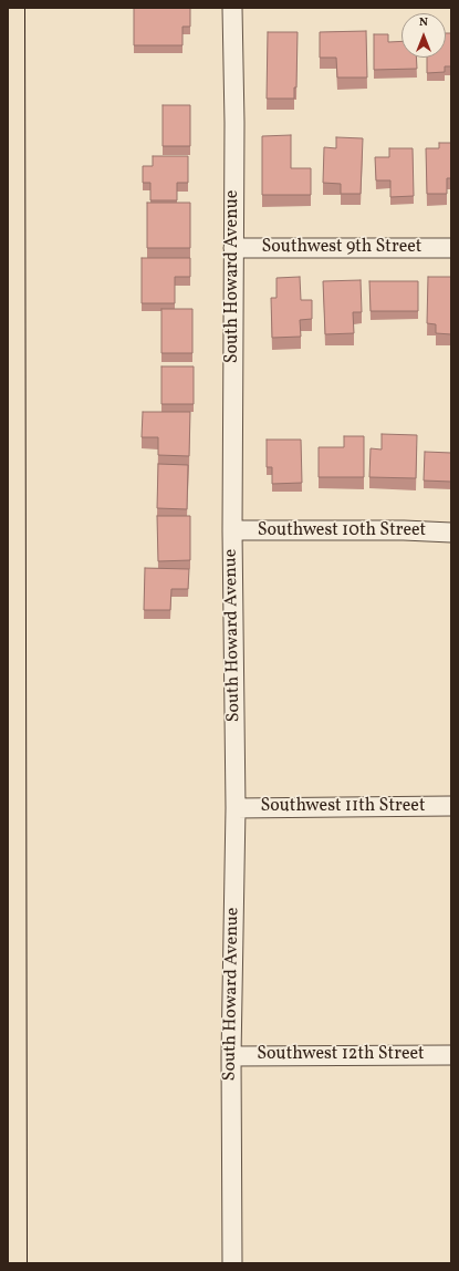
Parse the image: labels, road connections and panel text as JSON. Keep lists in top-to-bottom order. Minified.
{"streets":{"street":["Southwest 9th Street","South Howard Avenue","Southwest 10th Street","Southwest 11th Street","Southwest 12th Street"]},"crossings":[["Southwest 9th Street","South Howard Avenue"],["South Howard Avenue","Southwest 10th Street"],["South Howard Avenue","Southwest 11th Street"],["South Howard Avenue","Southwest 12th Street"]],"north":"top"}
